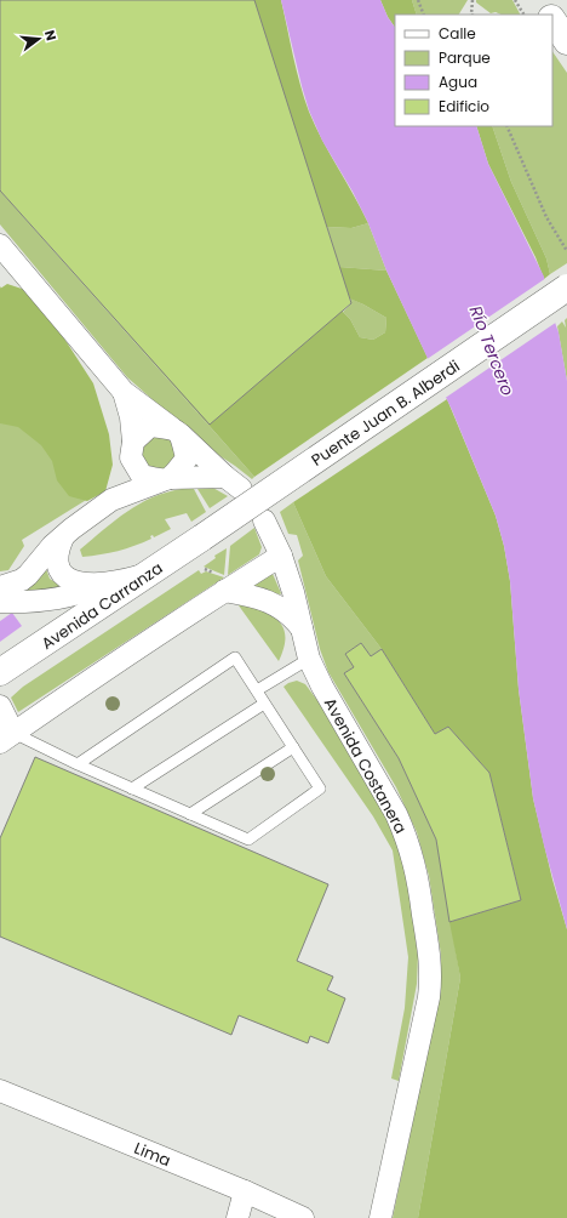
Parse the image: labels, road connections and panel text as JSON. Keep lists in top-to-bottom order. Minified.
{"streets":{"main road":["Puente Juan B. Alberdi","Avenida Carranza"],"street":["Avenida Costanera","Lima"]},"crossings":[["Puente Juan B. Alberdi","Avenida Carranza"]],"water":["Río Tercero"],"legend":["Calle","Parque","Agua","Edificio"],"north":"right"}
